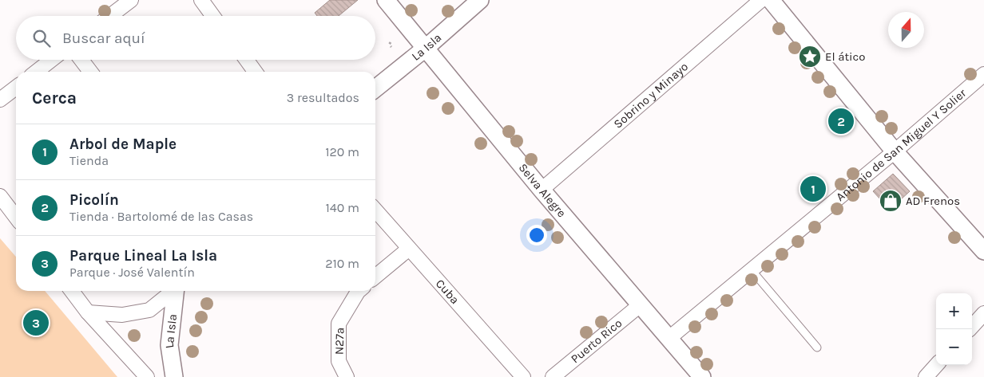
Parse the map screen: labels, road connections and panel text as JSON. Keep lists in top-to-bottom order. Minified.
{"streets":{"street":["La Isla","Sobrino y Minayo","Antonio de San Miguel Y Solier","Selva Alegre","Cuba","N27a","Puerto Rico"]},"crossings":[["La Isla","Selva Alegre"],["Sobrino y Minayo","Selva Alegre"],["Antonio de San Miguel Y Solier","Selva Alegre"],["Selva Alegre","Puerto Rico"]],"places":{"place":["El ático"],"shop":["AD Frenos"]},"north":"top","page":{"search":"Buscar aquí","heading":["Cerca","3 resultados"],"pins":["2","1","3"],"list":[{"mark":"1","name":"Arbol de Maple","note":"Tienda","value":"120 m"},{"mark":"2","name":"Picolín","note":"Tienda · Bartolomé de las Casas","value":"140 m"},{"mark":"3","name":"Parque Lineal La Isla","note":"Parque · José Valentín","value":"210 m"}],"map_buttons":["+","−"]}}
